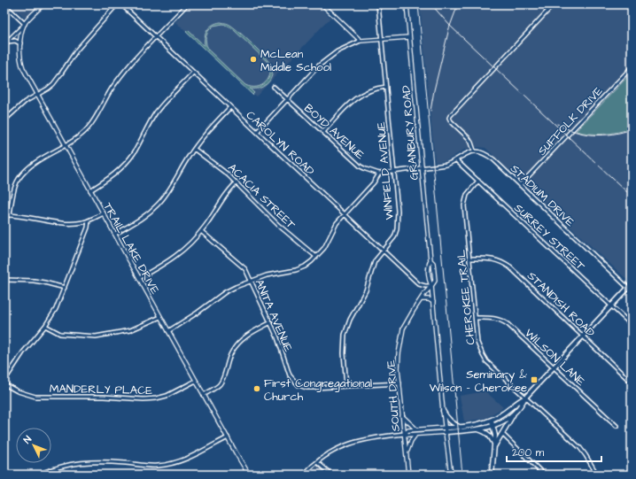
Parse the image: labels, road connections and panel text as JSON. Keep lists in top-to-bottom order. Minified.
{"streets":{"street":["SUFFOLK DRIVE","BOYD AVENUE","GRANBURY ROAD","CAROLYN ROAD","WINFIELD AVENUE","STADIUM DRIVE","ACACIA STREET","SURREY STREET","TRAIL LAKE DRIVE","CHEROKEE TRAIL","STANDISH ROAD","ANITA AVENUE","WILSON LANE","MANDERLY PLACE","SOUTH DRIVE"]},"crossings":[["SUFFOLK DRIVE","STADIUM DRIVE"],["GRANBURY ROAD","CAROLYN ROAD"],["GRANBURY ROAD","SOUTH DRIVE"],["CAROLYN ROAD","WINFIELD AVENUE"],["CAROLYN ROAD","SOUTH DRIVE"],["WINFIELD AVENUE","ANITA AVENUE"],["SURREY STREET","CHEROKEE TRAIL"],["TRAIL LAKE DRIVE","MANDERLY PLACE"],["CHEROKEE TRAIL","STANDISH ROAD"],["CHEROKEE TRAIL","WILSON LANE"],["ANITA AVENUE","SOUTH DRIVE"]],"places":{"other":["McLean Middle School","First Congregational Church"],"transit":["Seminary & Wilson - Cherokee"]},"scale_bar":"200 m","north":"top left"}
